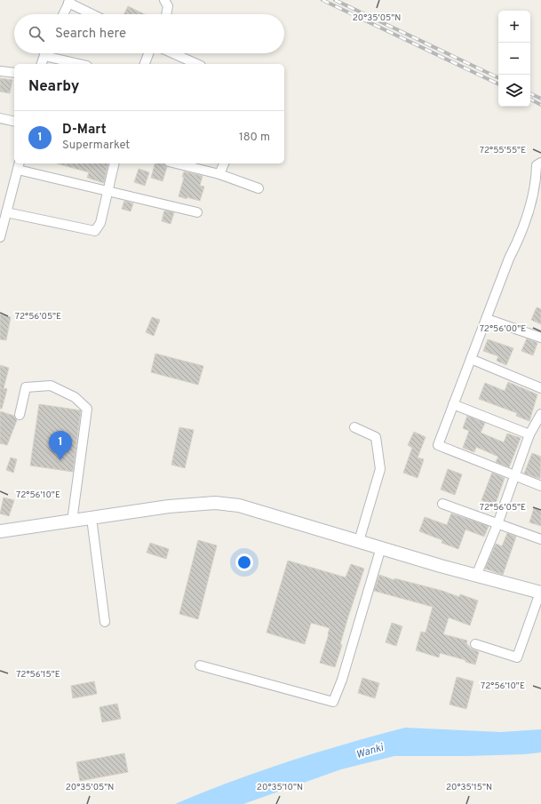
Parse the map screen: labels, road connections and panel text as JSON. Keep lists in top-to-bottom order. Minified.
{"water":["Wanki"],"page":{"map_buttons":["+","−"],"search":"Search here","heading":"Nearby","list":[{"mark":"1","name":"D-Mart","note":"Supermarket","value":"180 m"}],"pins":"1"},"coordinates":["20°35'05\"N","72°55'55\"E","72°56'05\"E","72°56'00\"E","72°56'10\"E","72°56'15\"E","20°35'10\"N","20°35'15\"N"]}
